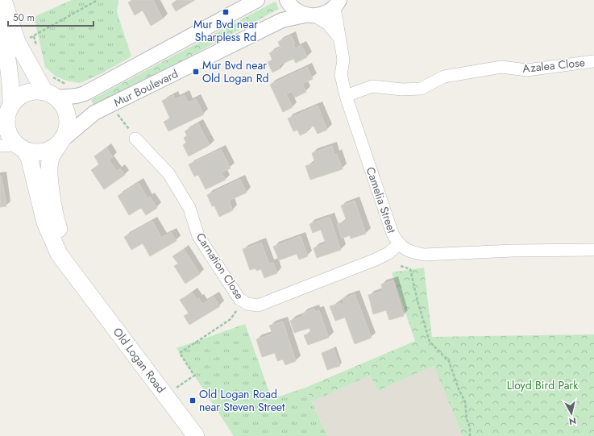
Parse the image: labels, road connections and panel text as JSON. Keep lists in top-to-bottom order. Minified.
{"streets":{"main road":["Old Logan Road"],"street":["Azalea Close","Mur Boulevard","Camelia Street","Carnation Close"]},"crossings":[["Azalea Close","Camelia Street"],["Mur Boulevard","Camelia Street"],["Mur Boulevard","Old Logan Road"],["Camelia Street","Carnation Close"]],"parks":["Lloyd Bird Park"],"places":{"transit":["Mur Bvd near Sharpless Rd","Mur Bvd near Old Logan Rd","Old Logan Road near Steven Street"]},"scale_bar":"50 m","north":"bottom"}
